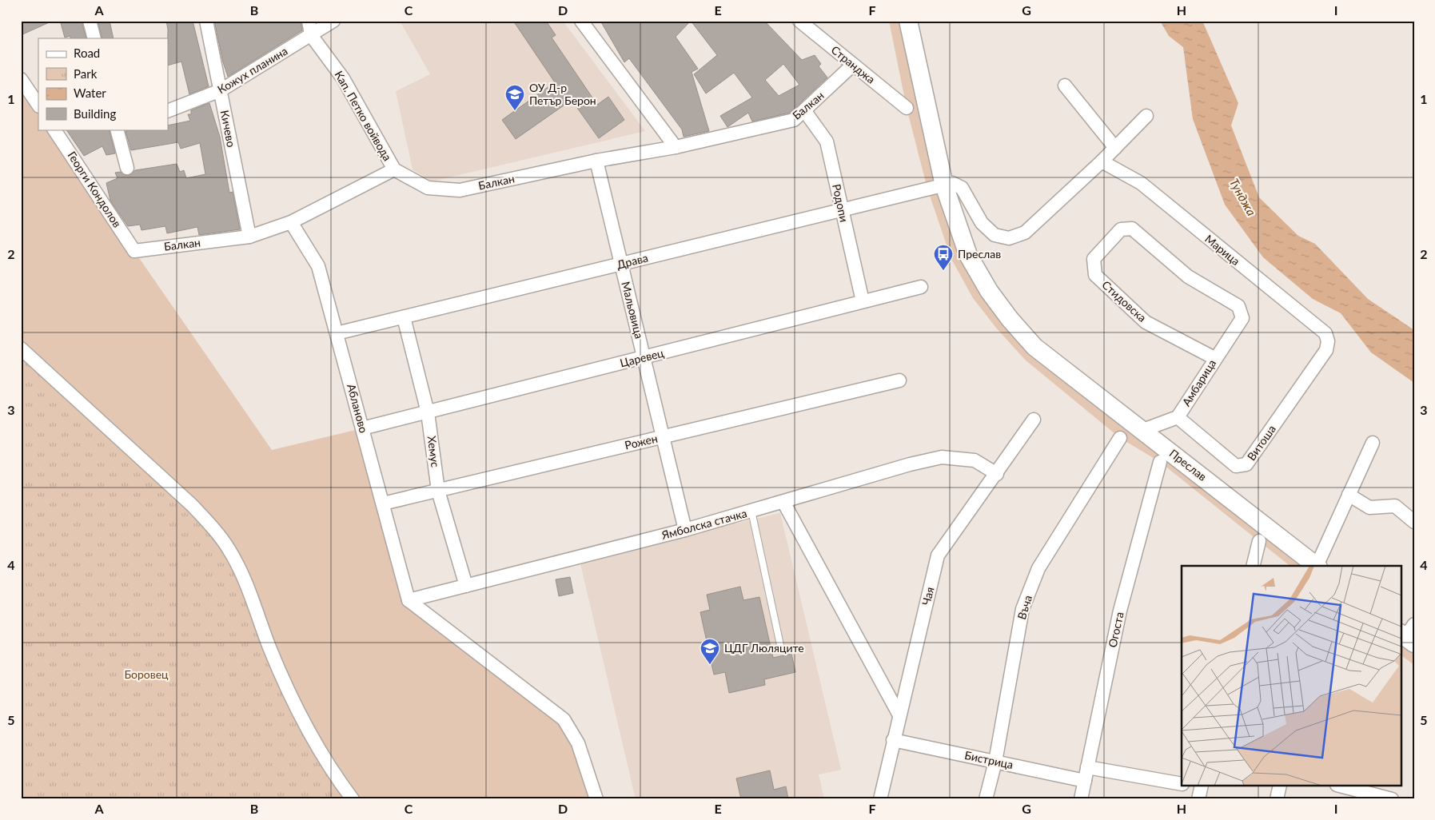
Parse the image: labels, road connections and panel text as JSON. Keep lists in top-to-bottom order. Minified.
{"streets":{"main road":["Преслав"],"street":["Странджа","Кожух планина","Балкан","Кап. Петко войвода","Кичево","Георги Кондолов","Родопи","Марица","Драва","Стидовска","Мальовица","Царевец","Амбарица","Абланово","Рожен","Витоша","Хемус","Ямболска стачка","Чая","Въча","Огоста","Бистрица"]},"crossings":[["Странджа","Балкан"],["Кожух планина","Кап. Петко войвода"],["Кожух планина","Кичево"],["Балкан","Кап. Петко войвода"],["Балкан","Кичево"],["Балкан","Георги Кондолов"],["Балкан","Родопи"],["Балкан","Мальовица"],["Балкан","Абланово"],["Родопи","Драва"],["Родопи","Царевец"],["Марица","Витоша"],["Драва","Мальовица"],["Драва","Абланово"],["Драва","Хемус"],["Драва","Преслав"],["Стидовска","Амбарица"],["Мальовица","Царевец"],["Мальовица","Рожен"],["Мальовица","Ямболска стачка"],["Царевец","Абланово"],["Царевец","Хемус"],["Амбарица","Витоша"],["Амбарица","Преслав"],["Абланово","Рожен"],["Абланово","Ямболска стачка"],["Рожен","Хемус"],["Хемус","Ямболска стачка"],["Ямболска стачка","Чая"],["Чая","Бистрица"],["Въча","Бистрица"],["Огоста","Бистрица"]],"water":["Тунджа"],"parks":["Боровец"],"places":{"school or university":["ОУ Д-р Петър Берон","ЦДГ Люляците"],"bus stop":["Преслав"]},"legend":["Road","Park","Water","Building"],"grid":{"columns":["A","B","C","D","E","F","G","H","I"],"rows":["1","2","3","4","5"]}}
